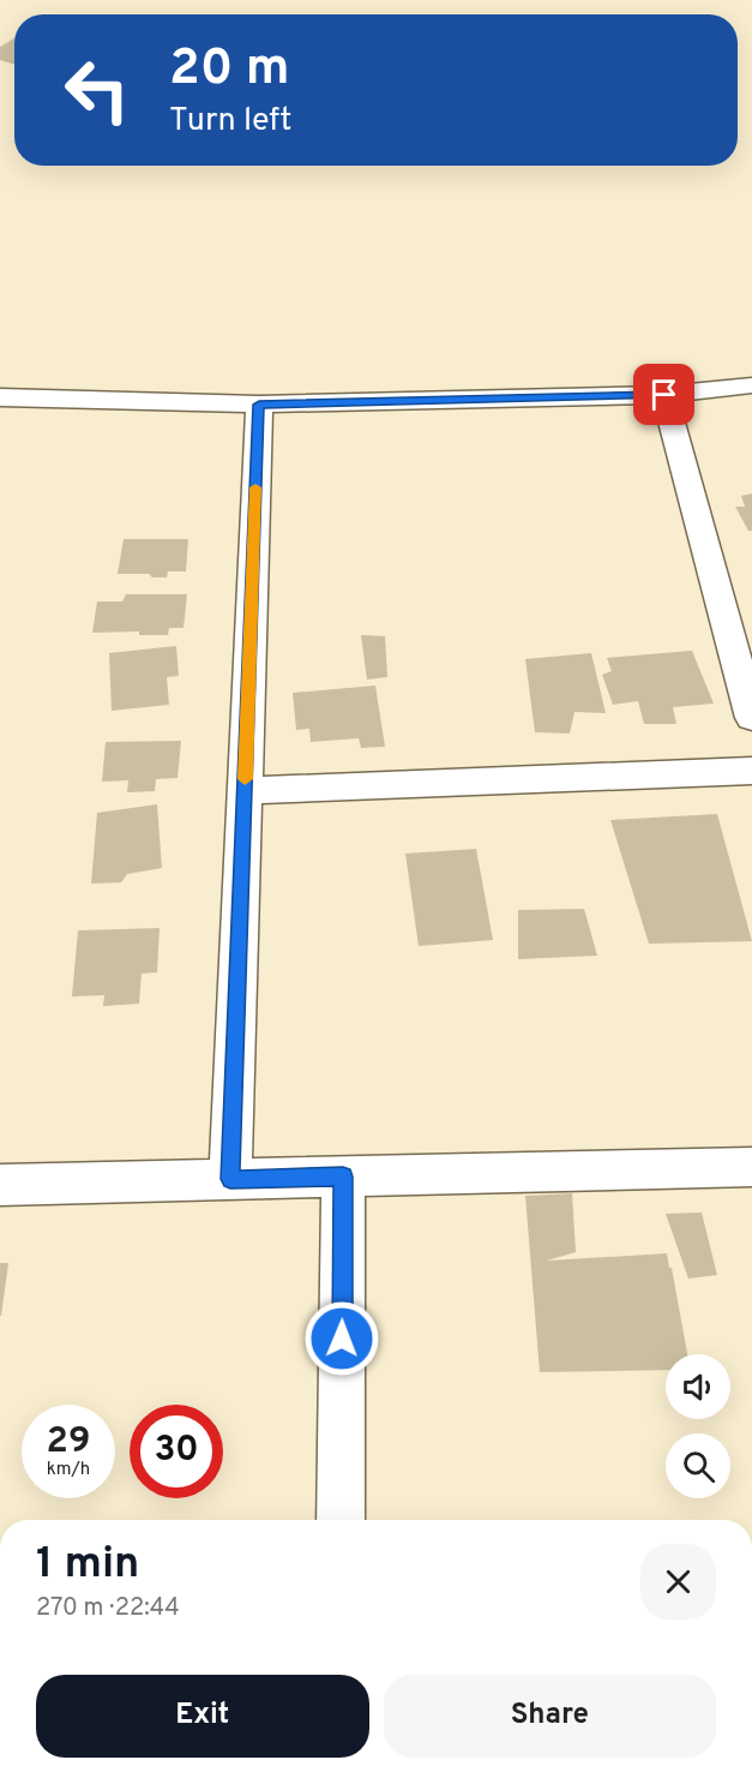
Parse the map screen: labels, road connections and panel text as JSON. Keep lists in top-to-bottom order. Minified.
{"page":{"turn":["20 m","Turn left"],"speed":"29 km/h","limit":"30","heading":["1 min","270 m · 22:44"],"buttons":["Exit","Share"]}}
